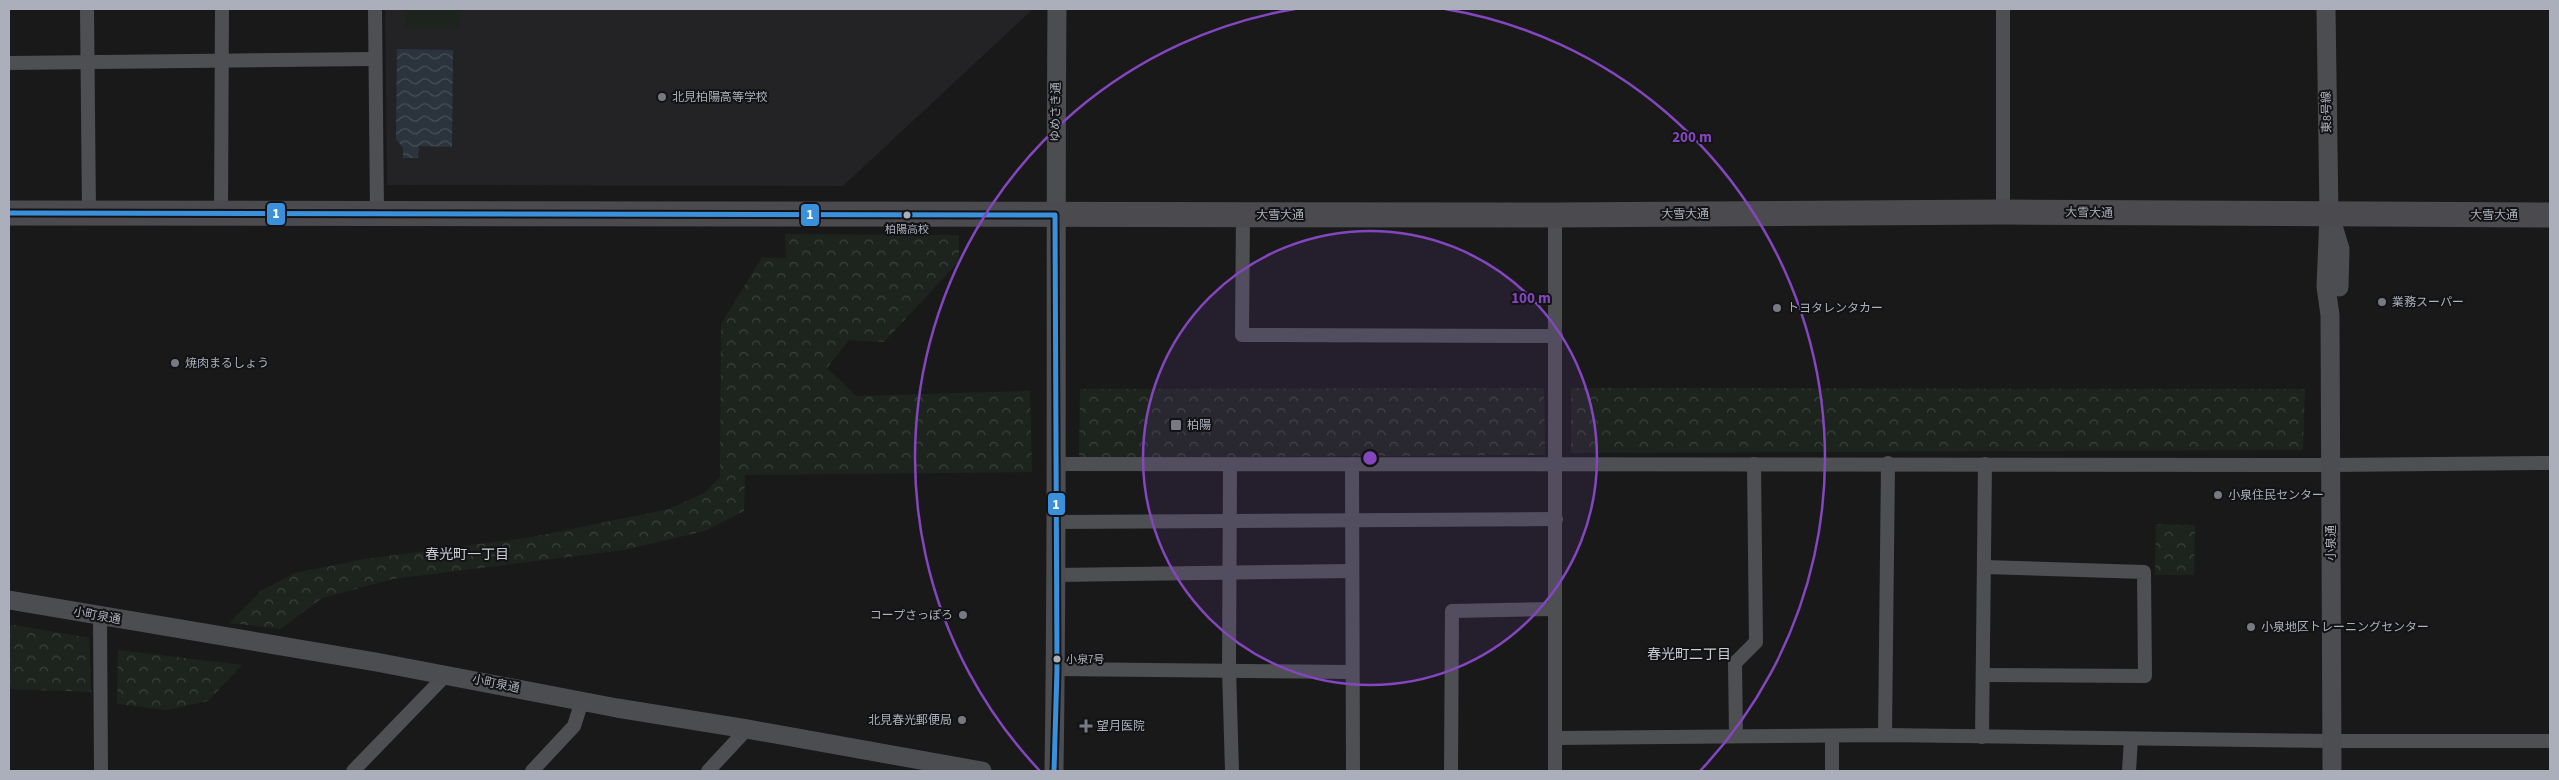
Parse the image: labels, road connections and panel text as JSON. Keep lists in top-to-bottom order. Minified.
{"streets":{"highway":["大雪大通"],"street":["ゆめさき通","東8号線","小泉通","小町泉通"]},"crossings":[["ゆめさき通","大雪大通"],["東8号線","大雪大通"],["東8号線","小泉通"],["大雪大通","小泉通"]],"districts":["春光町一丁目","春光町二丁目"],"places":{"other":["北見柏陽高等学校","柏陽高校","業務スーパー","トヨタレンタカー","焼肉まるしょう","小泉住民センター","コープさっぽろ","小泉地区トレーニングセンター","小泉7号","北見春光郵便局"],"transit":["柏陽"],"health":["望月医院"]},"lines":["transit line 1"],"rings":["200 m","100 m"]}
